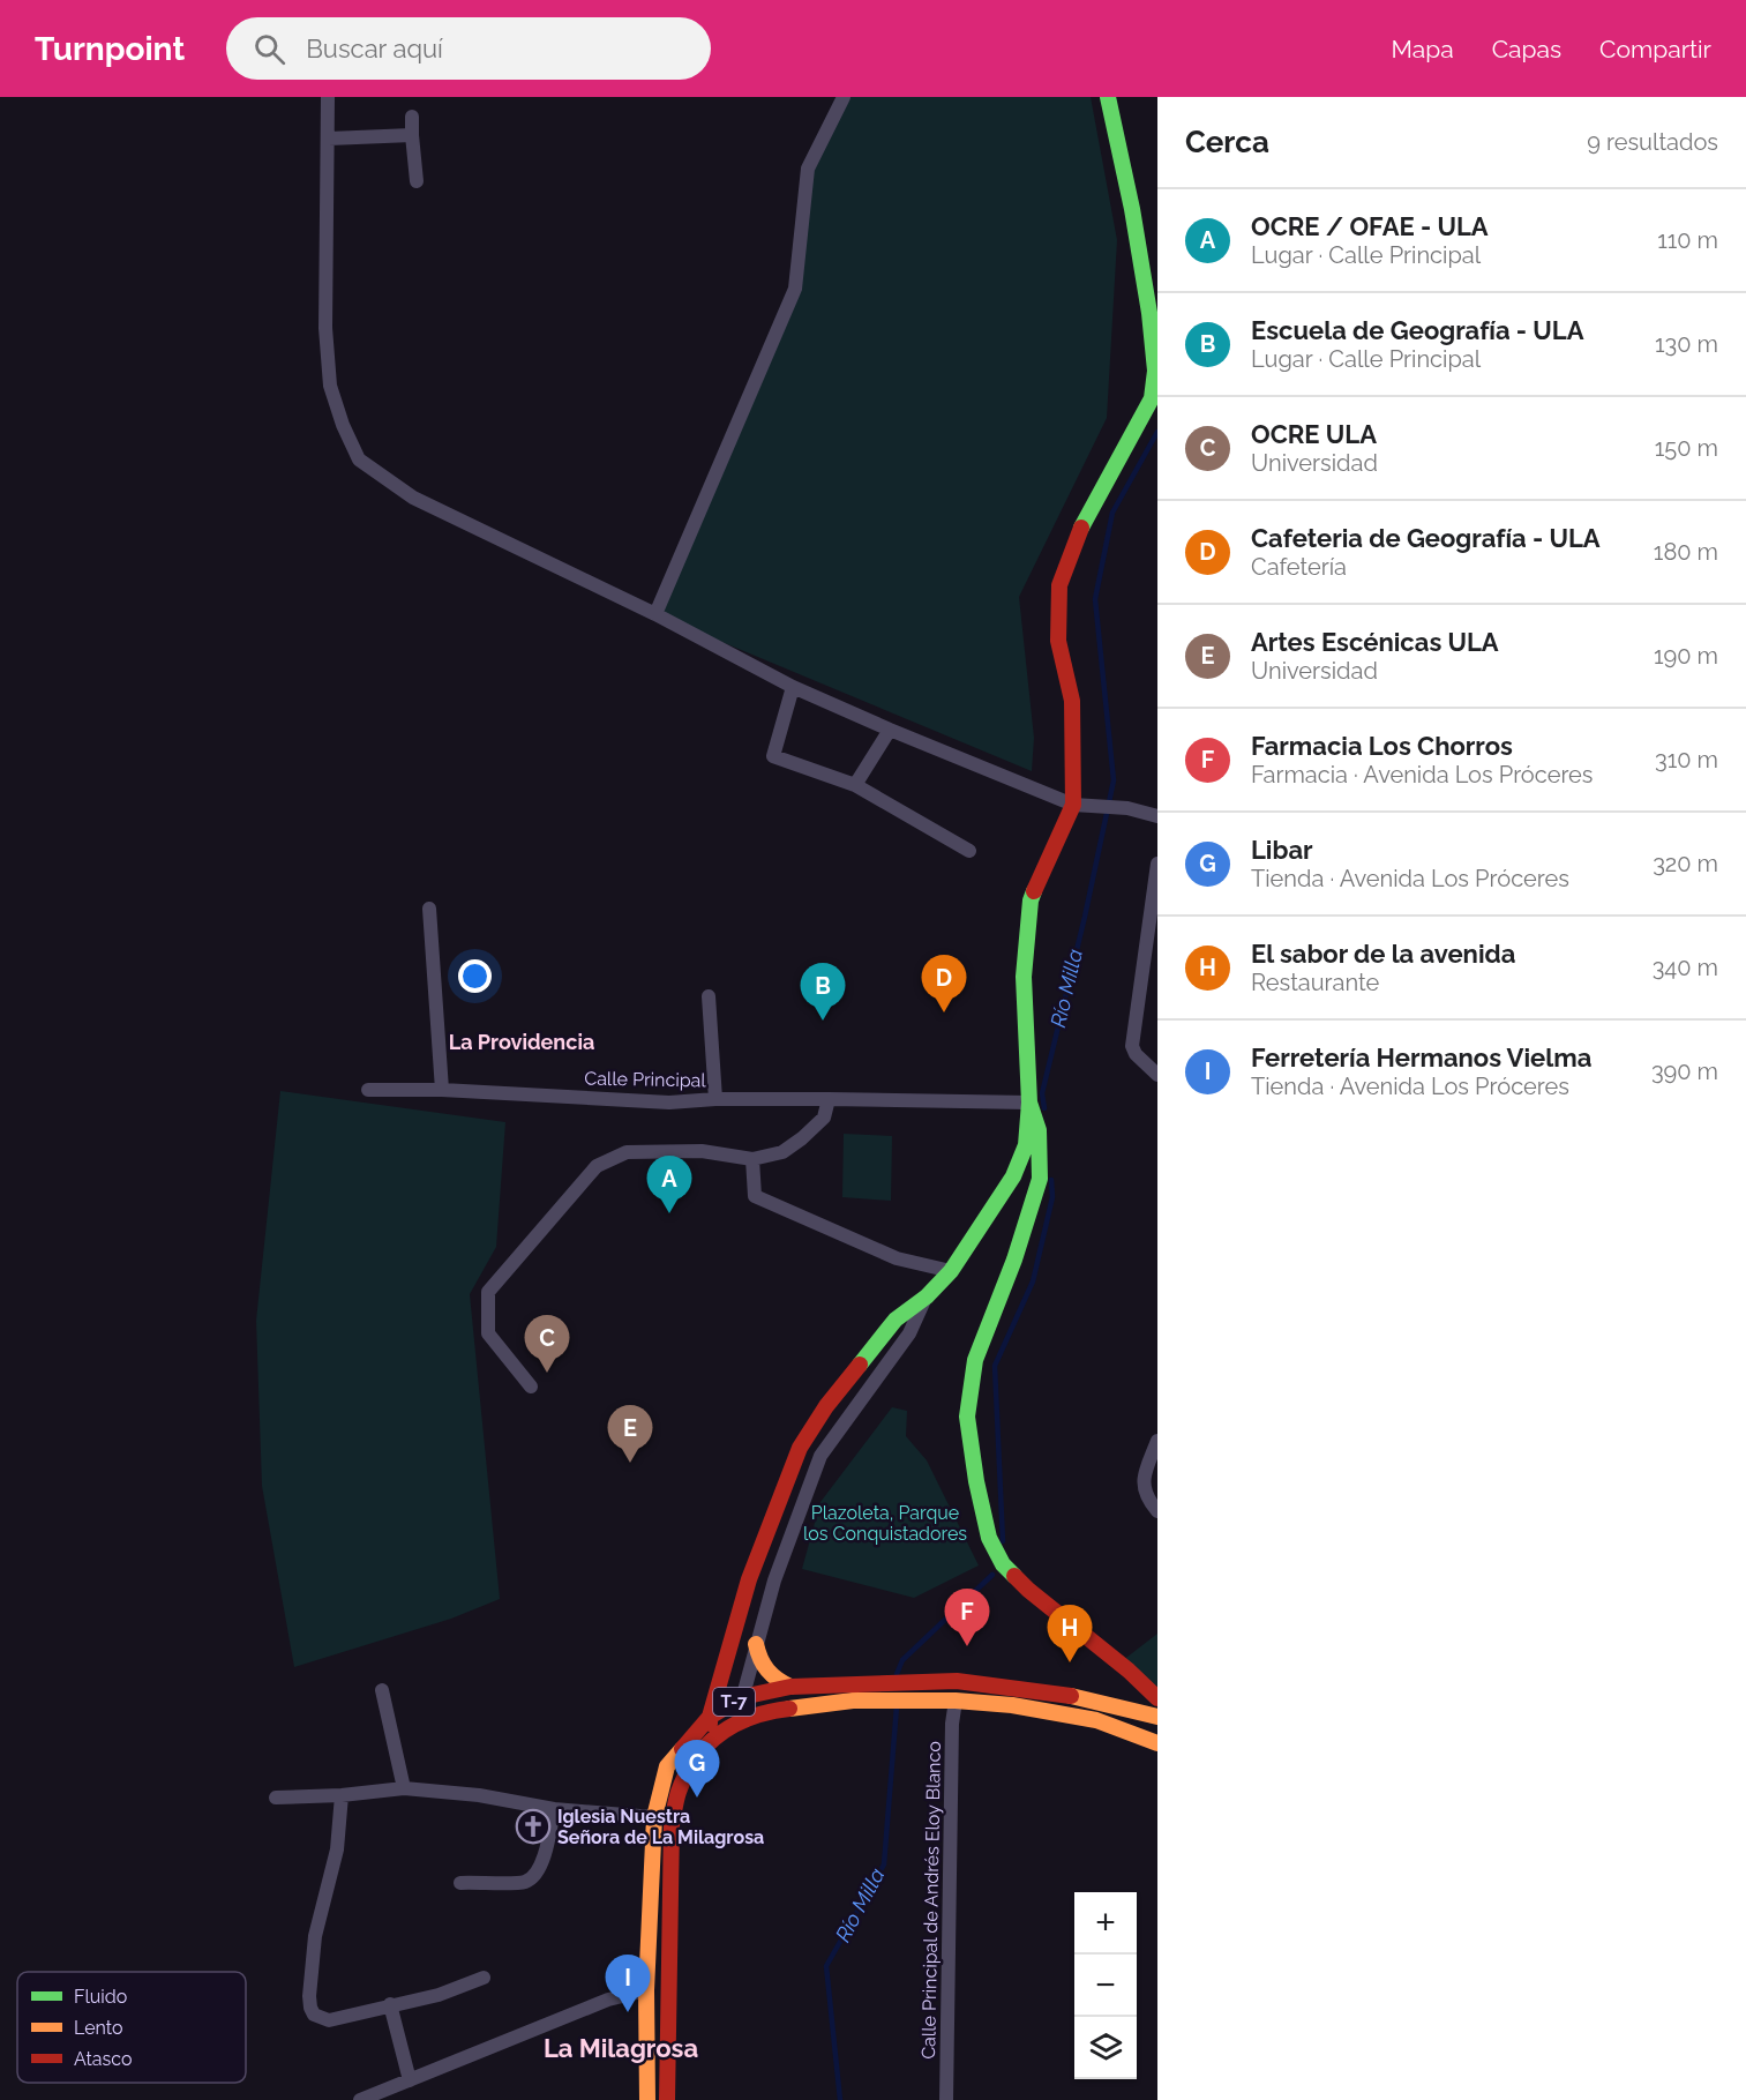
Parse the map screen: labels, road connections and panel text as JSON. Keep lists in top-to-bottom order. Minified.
{"streets":{"main road":["T-7"],"street":["Calle Principal","Calle Principal de Andrés Eloy Blanco"]},"crossings":[["T-7","Calle Principal de Andrés Eloy Blanco"]],"districts":["La Providencia","La Milagrosa"],"water":["Río Milla"],"parks":["Plazoleta, Parque los Conquistadores"],"places":{"church":["Iglesia Nuestra Señora de La Milagrosa"]},"legend":["Fluido","Lento","Atasco"],"page":{"header":"Turnpoint","search":"Buscar aquí","nav":["Mapa","Capas","Compartir"],"heading":["Cerca","9 resultados"],"list":[{"mark":"A","name":"OCRE / OFAE - ULA","note":"Lugar · Calle Principal","value":"110 m"},{"mark":"B","name":"Escuela de Geografía - ULA","note":"Lugar · Calle Principal","value":"130 m"},{"mark":"C","name":"OCRE ULA","note":"Universidad","value":"150 m"},{"mark":"D","name":"Cafeteria de Geografía - ULA","note":"Cafetería","value":"180 m"},{"mark":"E","name":"Artes Escénicas ULA","note":"Universidad","value":"190 m"},{"mark":"F","name":"Farmacia Los Chorros","note":"Farmacia · Avenida Los Próceres","value":"310 m"},{"mark":"G","name":"Libar","note":"Tienda · Avenida Los Próceres","value":"320 m"},{"mark":"H","name":"El sabor de la avenida","note":"Restaurante","value":"340 m"},{"mark":"I","name":"Ferretería Hermanos Vielma","note":"Tienda · Avenida Los Próceres","value":"390 m"}],"pins":["D","B","A","C","E","F","H","G","I"],"map_buttons":["+","−"]}}
